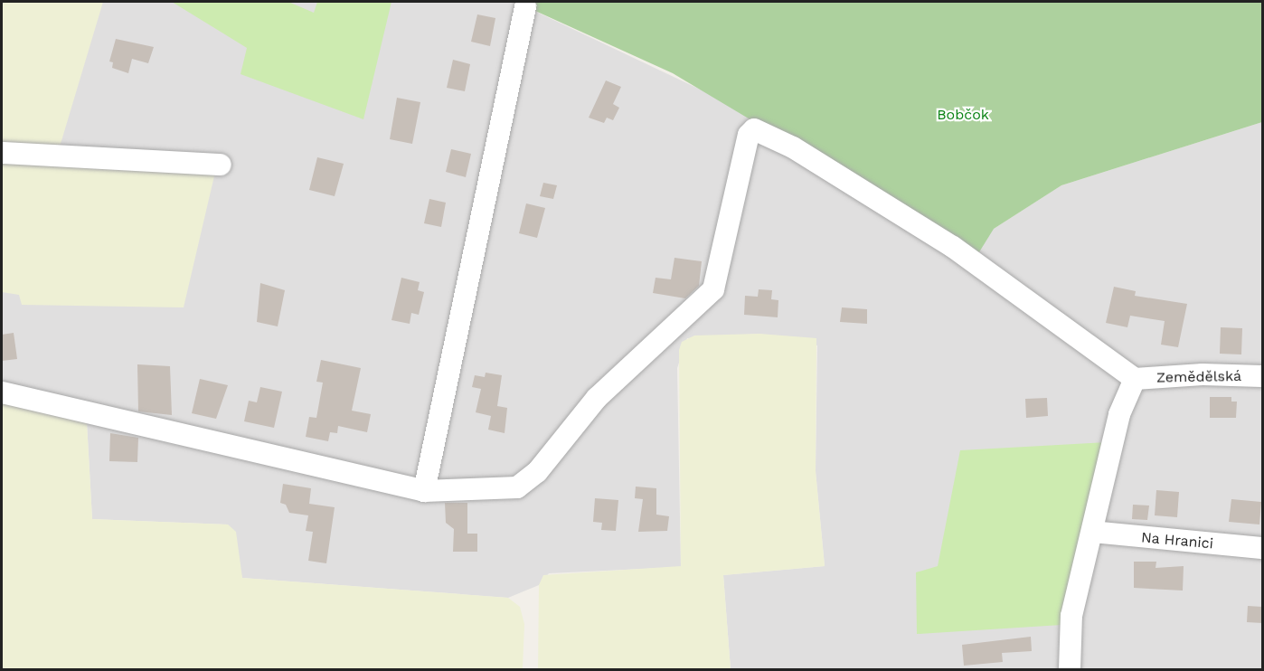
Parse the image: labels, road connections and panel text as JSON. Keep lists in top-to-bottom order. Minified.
{"streets":{"street":["Zemědělská","Na Hranici"]},"parks":["Bobčok"]}
